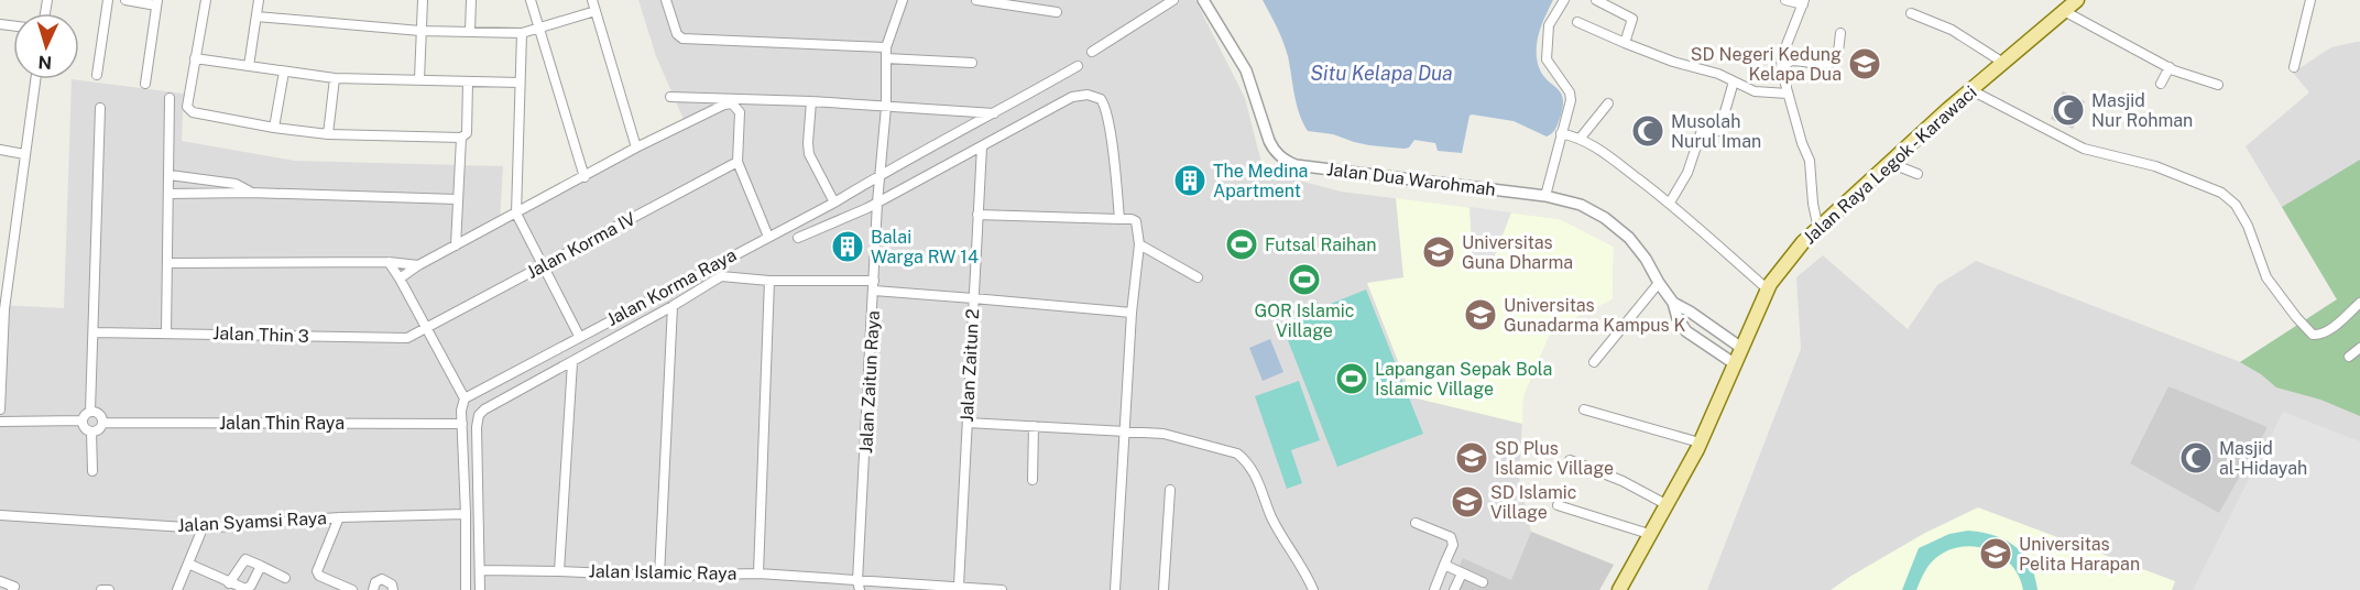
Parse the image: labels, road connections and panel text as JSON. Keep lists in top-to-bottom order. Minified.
{"streets":{"main road":["Jalan Raya Legok - Karawaci"],"street":["Jalan Dua Warohmah","Jalan Korma IV","Jalan Korma Raya","Jalan Thin 3","Jalan Zaitun 2","Jalan Zaitun Raya","Jalan Thin Raya","Jalan Syamsi Raya","Jalan Islamic Raya"]},"crossings":[["Jalan Raya Legok - Karawaci","Jalan Dua Warohmah"],["Jalan Korma IV","Jalan Thin 3"],["Jalan Korma Raya","Jalan Zaitun Raya"],["Jalan Zaitun 2","Jalan Islamic Raya"],["Jalan Zaitun Raya","Jalan Islamic Raya"]],"water":["Situ Kelapa Dua"],"places":{"school or university":["SD Negeri Kedung Kelapa Dua","Universitas Guna Dharma","Universitas Gunadarma Kampus K","SD Plus Islamic Village","SD Islamic Village","Universitas Pelita Harapan"],"mosque":["Masjid Nur Rohman","Musolah Nurul Iman","Masjid al-Hidayah"],"building":["The Medina Apartment","Balai Warga RW 14"],"sports":["Futsal Raihan","GOR Islamic Village","Lapangan Sepak Bola Islamic Village"]},"north":"bottom"}
